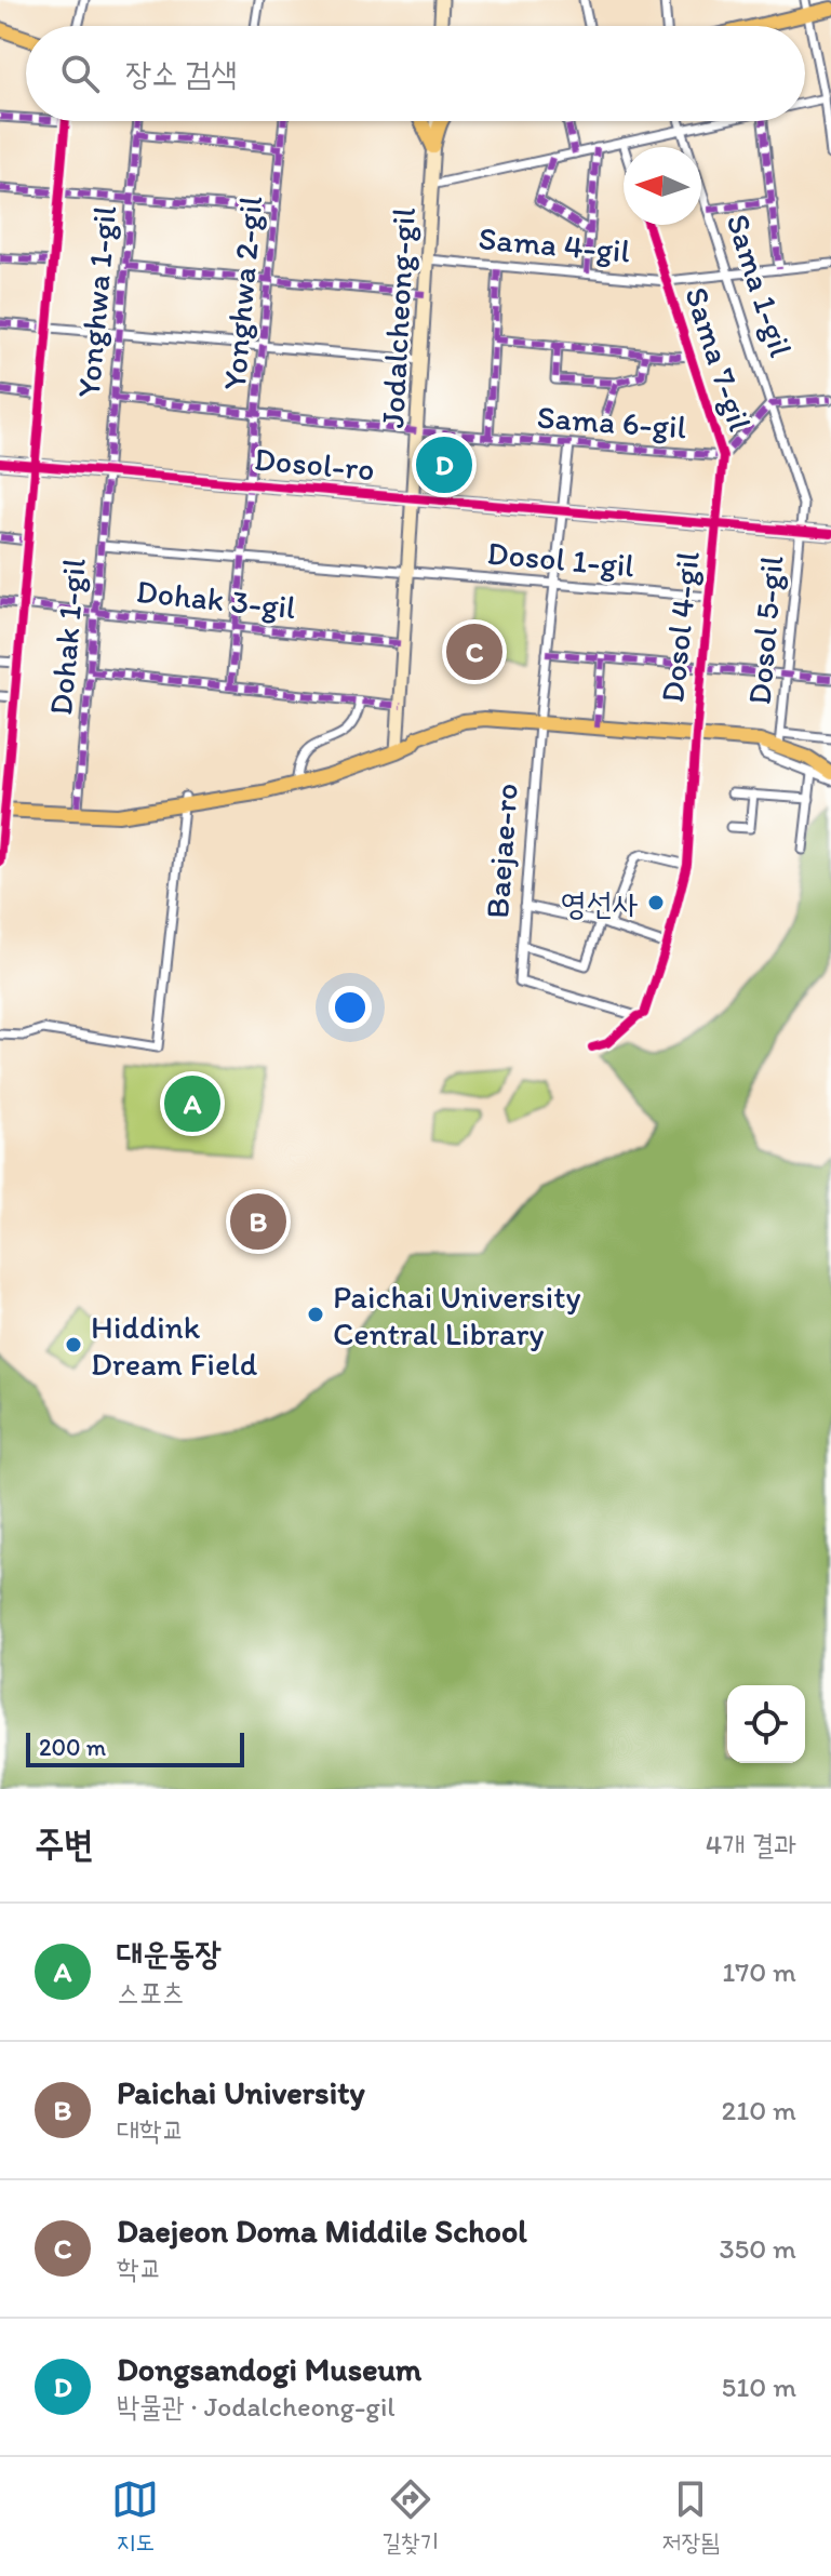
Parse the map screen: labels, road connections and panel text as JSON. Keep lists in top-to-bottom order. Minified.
{"streets":{"street":["Sama 4-gil","Sama 1-gil","Yonghwa 2-gil","Yonghwa 1-gil","Jodalcheong-gil","Sama 7-gil","Sama 6-gil","Dosol-ro","Dosol 1-gil","Dohak 3-gil","Dosol 4-gil","Dosol 5-gil","Dohak 1-gil","Baejae-ro"]},"crossings":[["Sama 4-gil","Sama 1-gil"],["Sama 4-gil","Jodalcheong-gil"],["Sama 4-gil","Sama 7-gil"],["Sama 1-gil","Sama 6-gil"],["Sama 1-gil","Dosol-ro"],["Sama 1-gil","Dosol 5-gil"],["Yonghwa 2-gil","Sama 6-gil"],["Yonghwa 2-gil","Dosol-ro"],["Yonghwa 2-gil","Dosol 1-gil"],["Yonghwa 2-gil","Dohak 3-gil"],["Yonghwa 1-gil","Sama 6-gil"],["Yonghwa 1-gil","Dosol-ro"],["Yonghwa 1-gil","Dohak 1-gil"],["Jodalcheong-gil","Sama 6-gil"],["Jodalcheong-gil","Dosol-ro"],["Jodalcheong-gil","Dosol 1-gil"],["Jodalcheong-gil","Dohak 3-gil"],["Sama 7-gil","Sama 6-gil"],["Sama 7-gil","Dosol-ro"],["Sama 7-gil","Dosol 4-gil"],["Sama 6-gil","Baejae-ro"],["Dosol-ro","Dosol 4-gil"],["Dosol-ro","Dosol 5-gil"],["Dosol-ro","Dohak 1-gil"],["Dosol-ro","Baejae-ro"],["Dosol 1-gil","Dosol 4-gil"],["Dosol 1-gil","Dohak 1-gil"],["Dosol 1-gil","Baejae-ro"],["Dohak 3-gil","Dohak 1-gil"],["Dosol 4-gil","Baejae-ro"]],"places":["영선사","Paichai University Central Library","Hiddink Dream Field"],"scale_bar":"200 m","north":"left","page":{"search":"장소 검색","pins":["D","C","A","B"],"scale":"200 m","heading":["주변","4개 결과"],"list":[{"mark":"A","name":"대운동장","note":"스포츠","value":"170 m"},{"mark":"B","name":"Paichai University","note":"대학교","value":"210 m"},{"mark":"C","name":"Daejeon Doma Middile School","note":"학교","value":"350 m"},{"mark":"D","name":"Dongsandogi Museum","note":"박물관 · Jodalcheong-gil","value":"510 m"}],"nav":["지도","길찾기","저장됨"]}}
